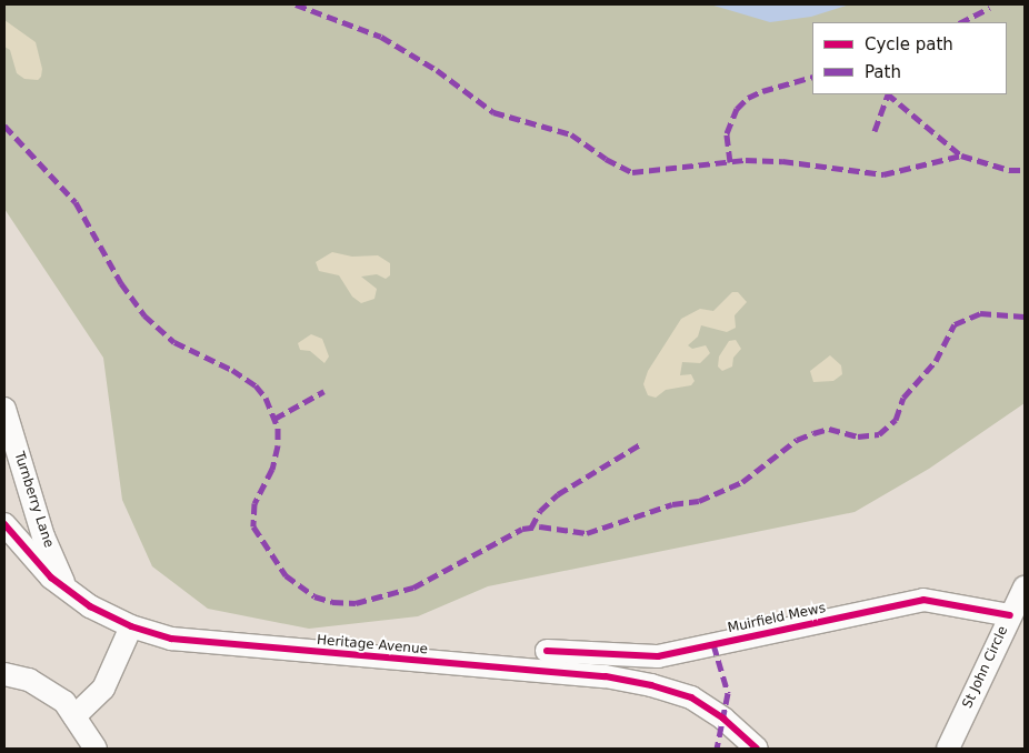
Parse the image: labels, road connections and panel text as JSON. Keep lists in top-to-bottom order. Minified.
{"streets":{"street":["Turnberry Lane","Muirfield Mews","Heritage Avenue","St John Circle"]},"crossings":[["Turnberry Lane","Heritage Avenue"],["Muirfield Mews","St John Circle"]],"legend":["Cycle path","Path"]}
